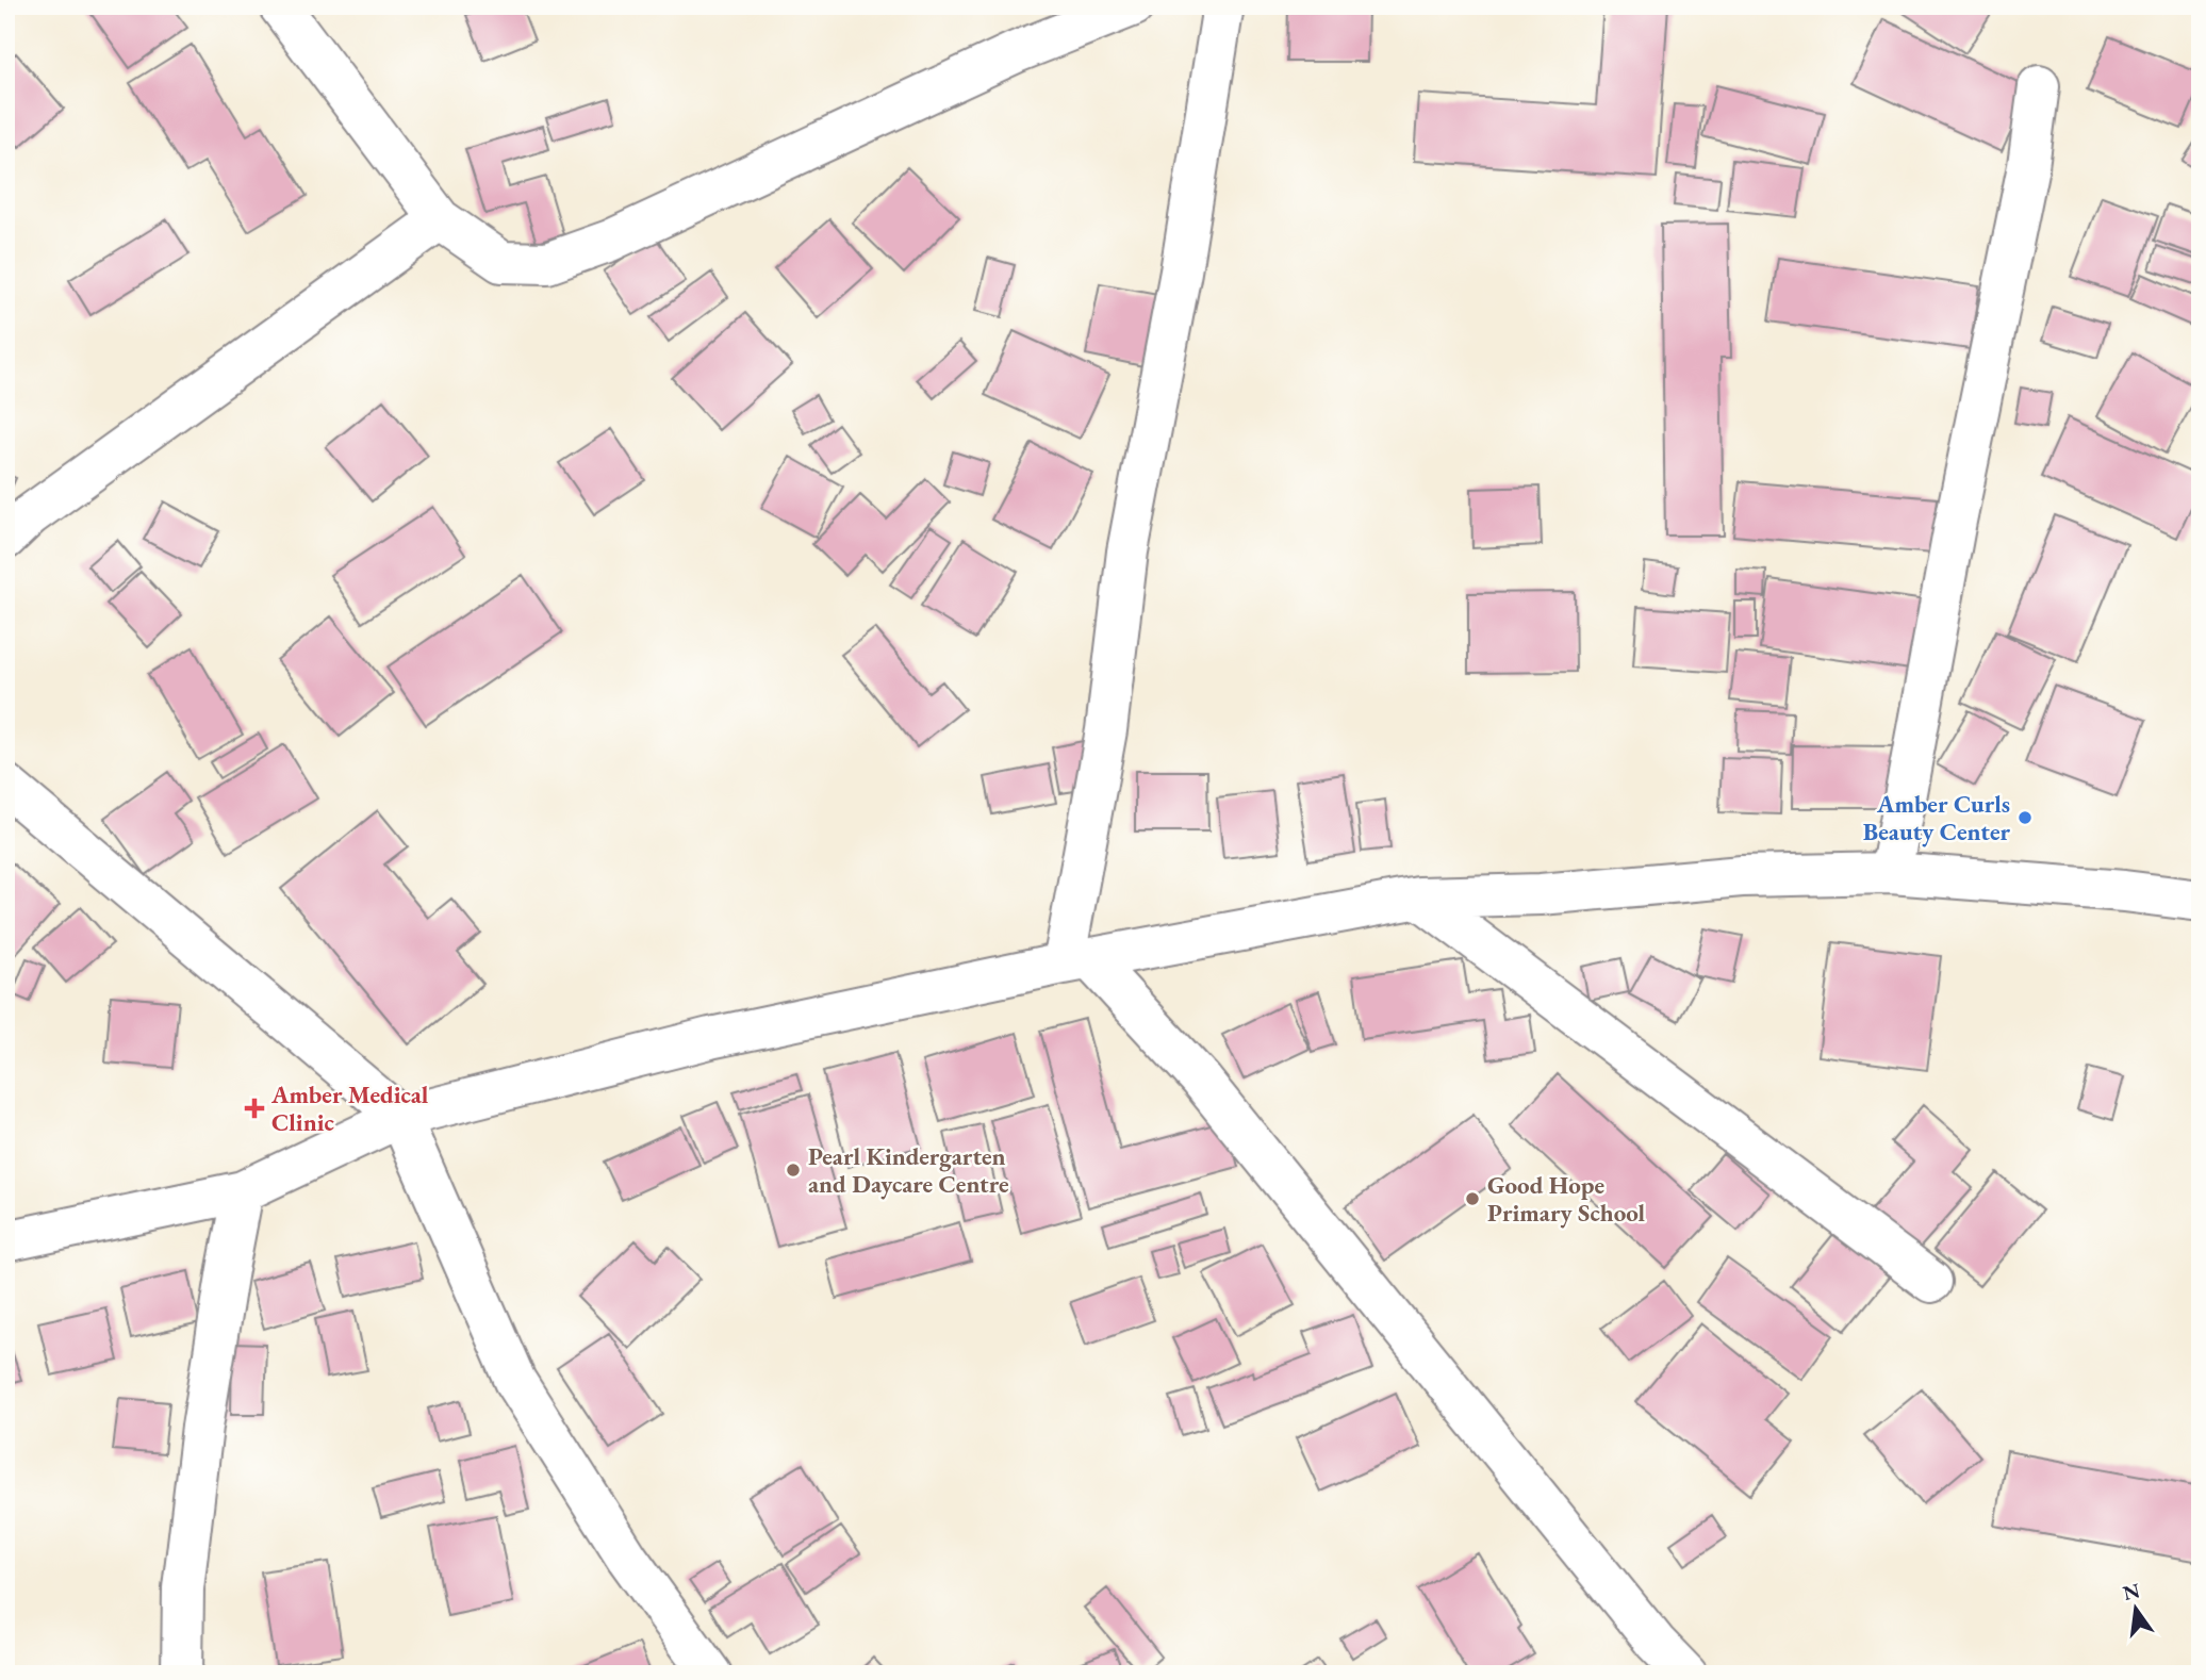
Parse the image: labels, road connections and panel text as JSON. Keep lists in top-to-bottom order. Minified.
{"places":{"other":["Amber Curls Beauty Center","Pearl Kindergarten and Daycare Centre","Good Hope Primary School"],"health":["Amber Medical Clinic"]},"north":"top"}
